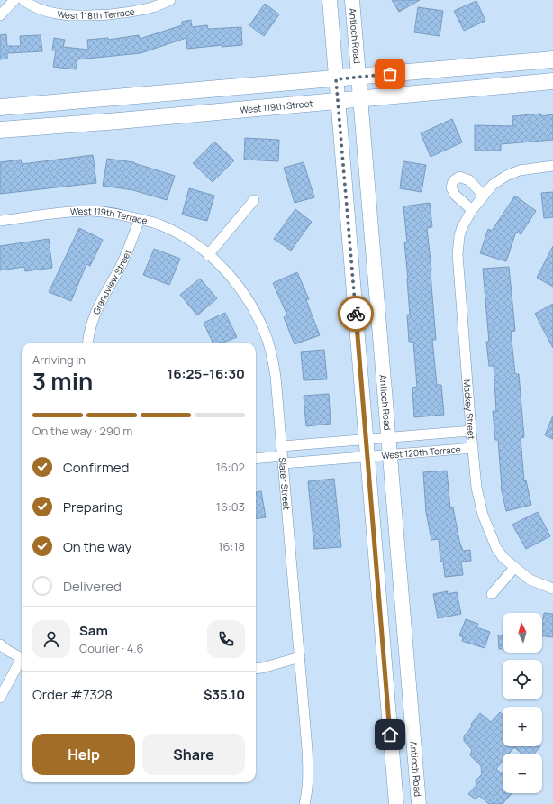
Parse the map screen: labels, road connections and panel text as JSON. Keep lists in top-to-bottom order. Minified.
{"streets":{"main road":["Antioch Road","West 119th Street"],"street":["West 118th Terrace","West 119th Terrace","Grandview Street","Mackey Street","West 120th Terrace","Slater Street"]},"crossings":[["Antioch Road","West 119th Street"],["Antioch Road","West 120th Terrace"],["West 119th Terrace","Grandview Street"],["West 119th Terrace","Slater Street"],["Mackey Street","West 120th Terrace"],["West 120th Terrace","Slater Street"]],"north":"top","page":{"heading":["3 min","Arriving in","16:25–16:30"],"panel":["Sam","Courier · 4.6","Order #7328","$35.10"],"bar":"On the way · 290 m","list":[["Confirmed","16:02"],["Preparing","16:03"],["On the way","16:18"],"Delivered"],"map_buttons":["+","−"],"buttons":["Help","Share"]}}
